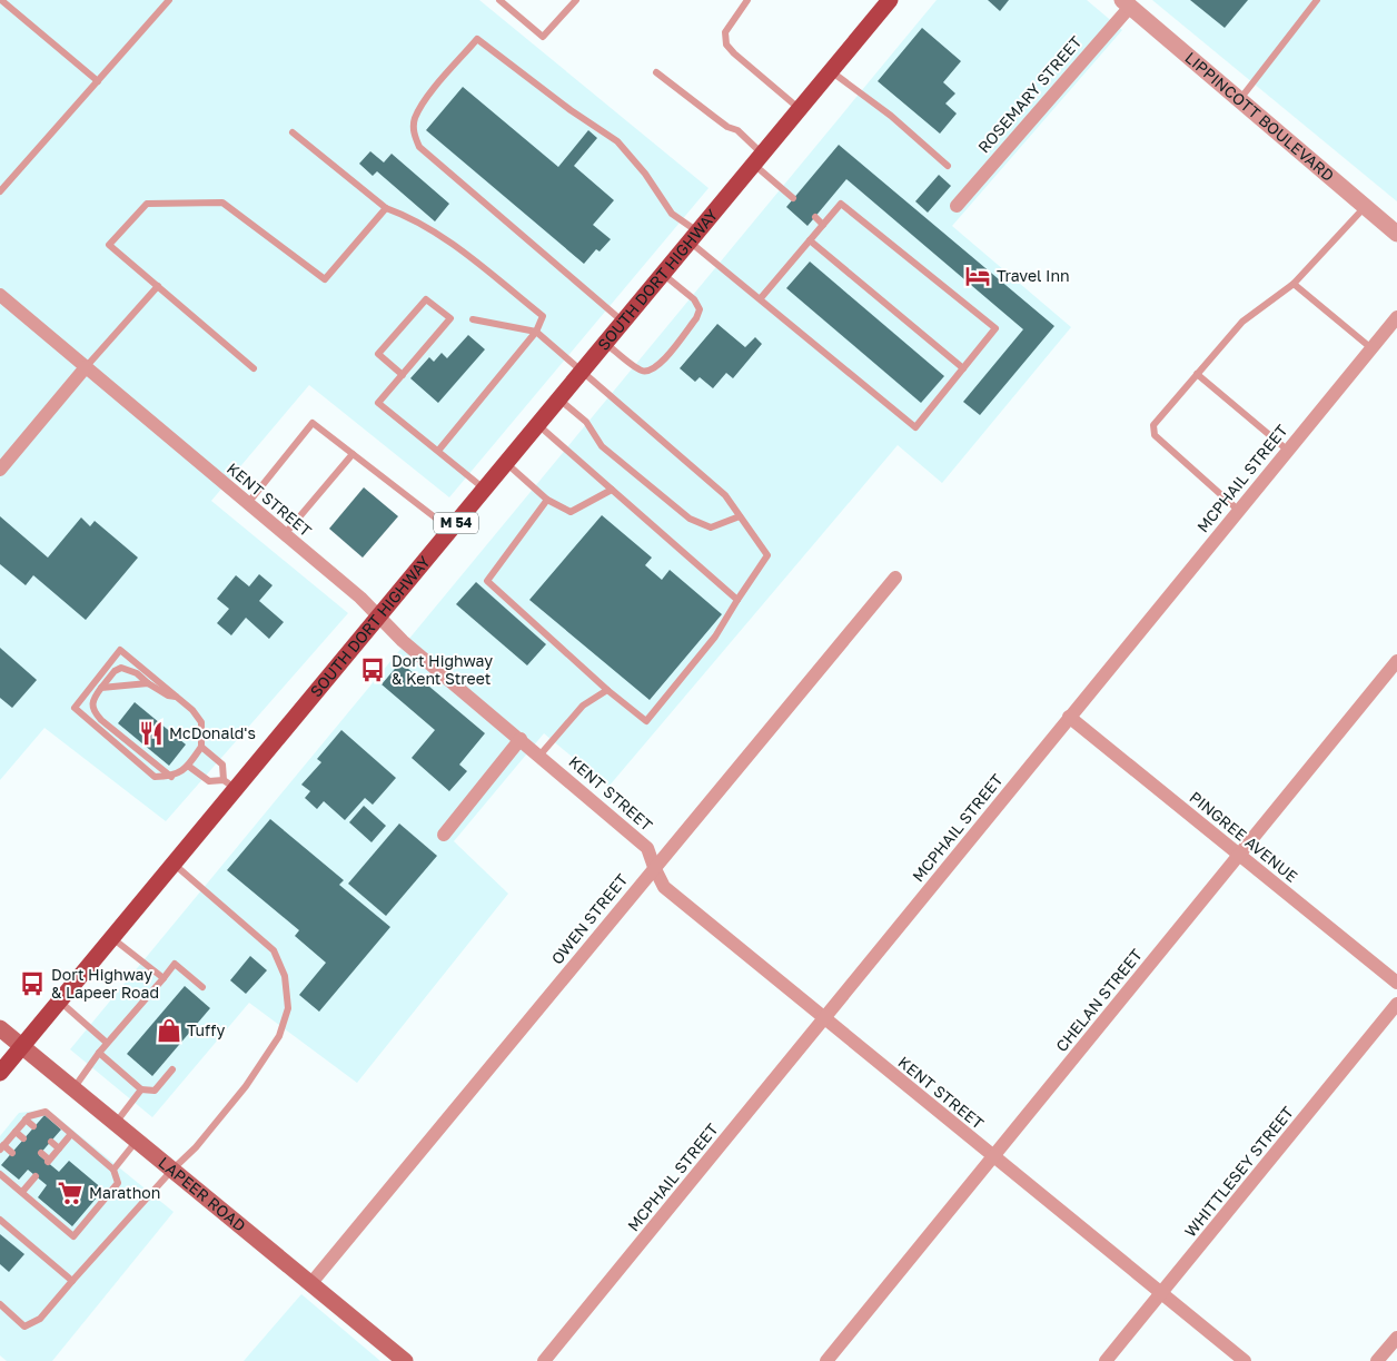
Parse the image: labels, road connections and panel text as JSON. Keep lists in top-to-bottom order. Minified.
{"streets":{"main road":["SOUTH DORT HIGHWAY","M 54","LAPEER ROAD"],"street":["ROSEMARY STREET","LIPPINCOTT BOULEVARD","MCPHAIL STREET","KENT STREET","PINGREE AVENUE","OWEN STREET","CHELAN STREET","WHITTLESEY STREET"]},"crossings":[["ROSEMARY STREET","LIPPINCOTT BOULEVARD"],["SOUTH DORT HIGHWAY","KENT STREET"],["SOUTH DORT HIGHWAY","LAPEER ROAD"],["MCPHAIL STREET","KENT STREET"],["MCPHAIL STREET","PINGREE AVENUE"],["KENT STREET","OWEN STREET"],["KENT STREET","CHELAN STREET"],["KENT STREET","WHITTLESEY STREET"],["PINGREE AVENUE","CHELAN STREET"],["OWEN STREET","LAPEER ROAD"]],"places":{"hotel":["Travel Inn"],"bus stop":["Dort Highway & Kent Street","Dort Highway & Lapeer Road"],"restaurant":["McDonald's"],"shop":["Tuffy"],"supermarket":["Marathon"]}}
